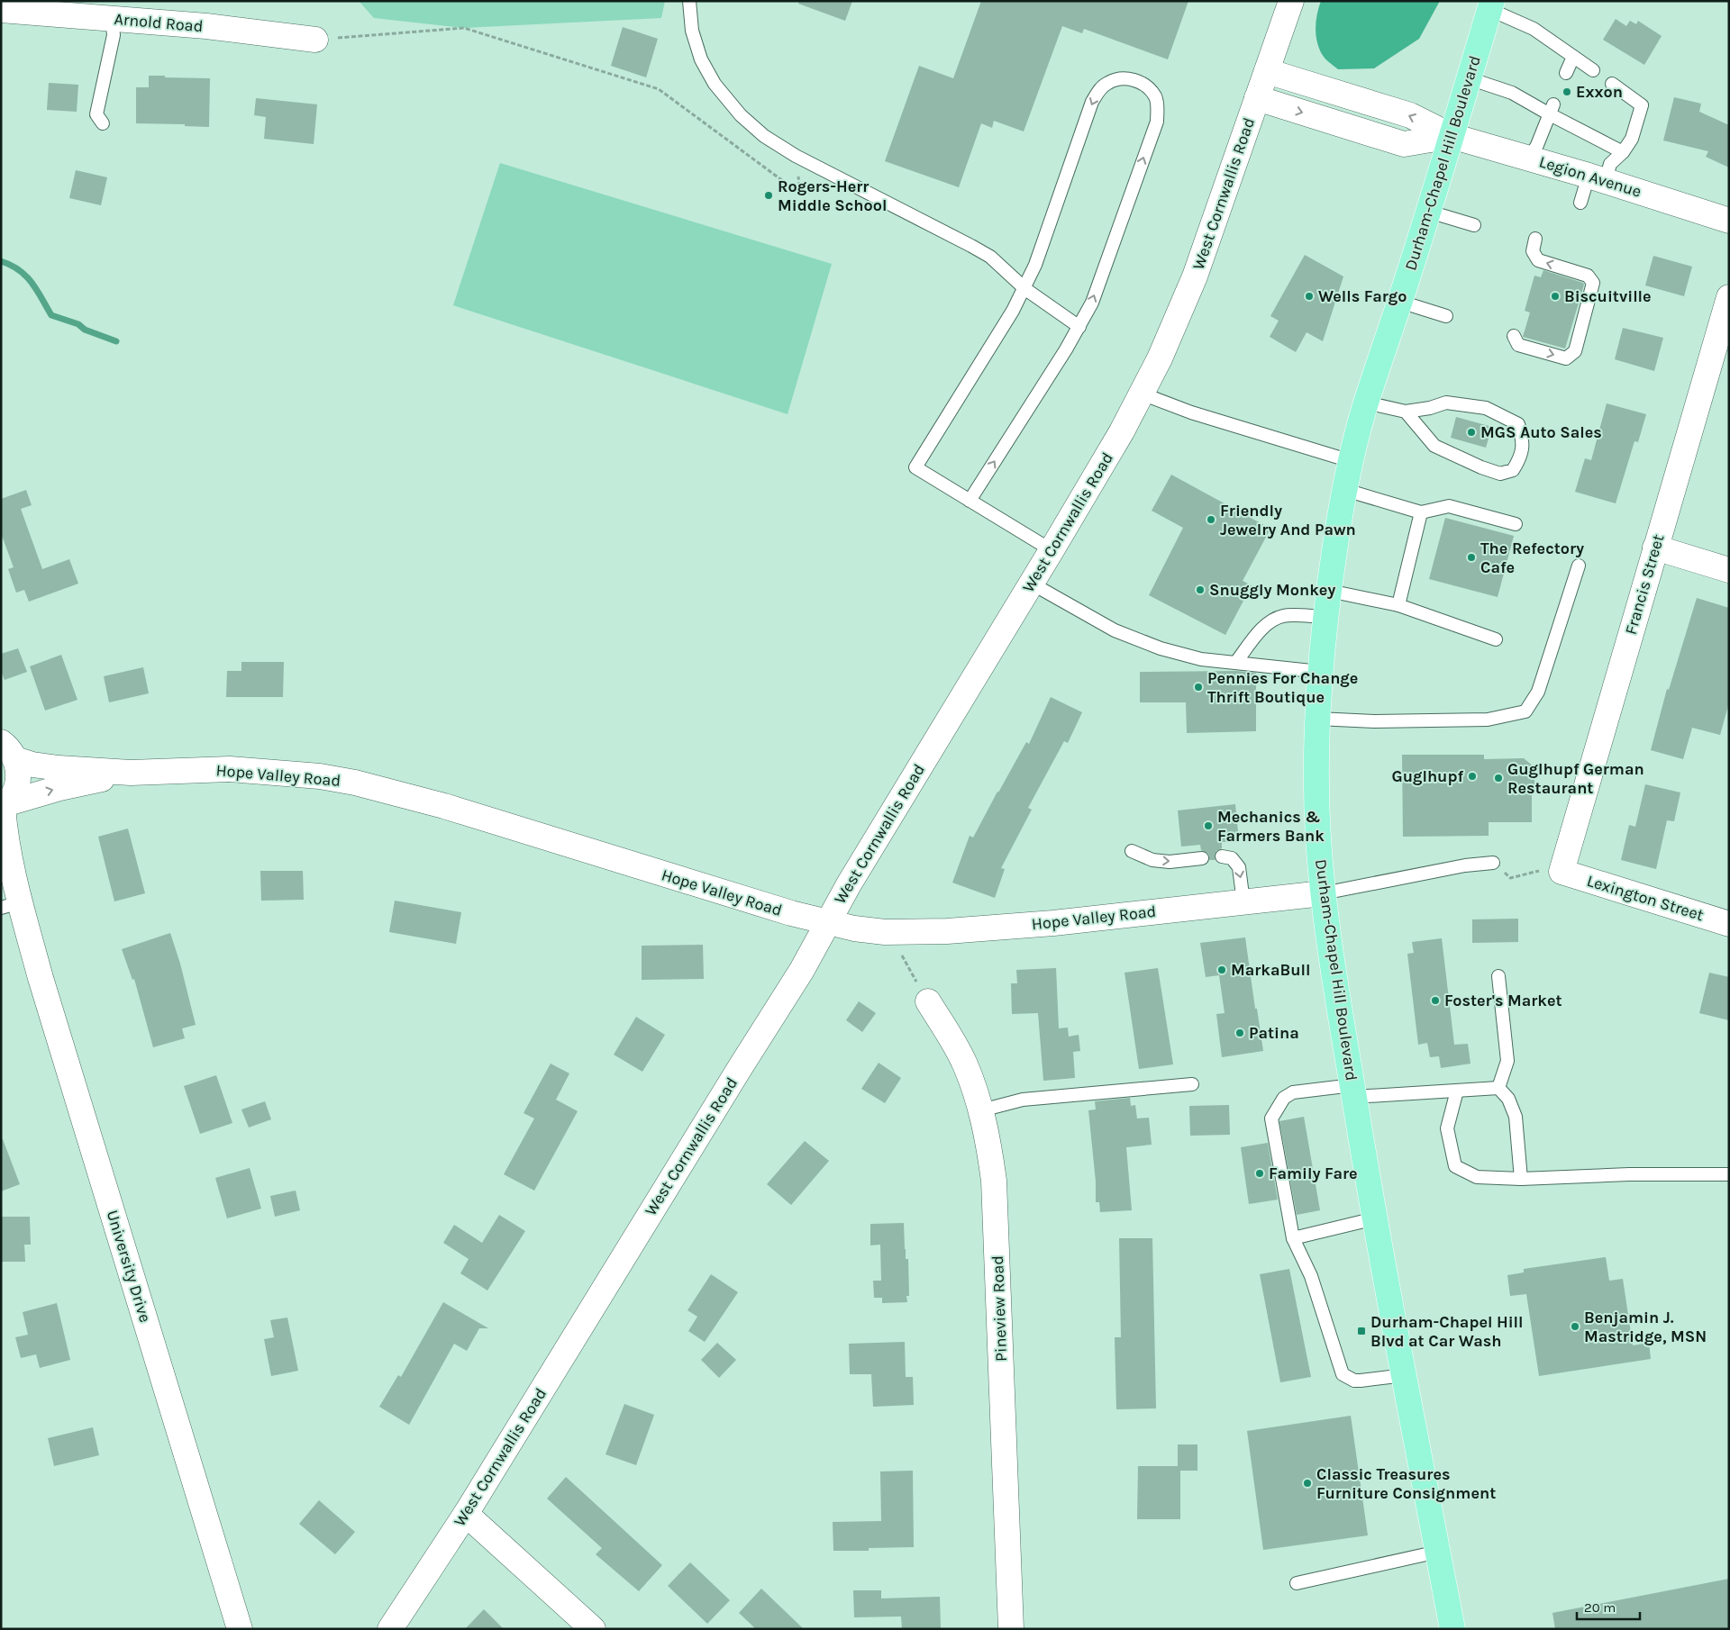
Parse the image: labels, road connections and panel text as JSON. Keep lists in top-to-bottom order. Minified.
{"streets":{"main road":["Durham-Chapel Hill Boulevard"],"street":["Arnold Road","Legion Avenue","West Cornwallis Road","Francis Street","Hope Valley Road","Lexington Street","University Drive","Pineview Road"]},"crossings":[["Durham-Chapel Hill Boulevard","Legion Avenue"],["Durham-Chapel Hill Boulevard","Hope Valley Road"],["Legion Avenue","West Cornwallis Road"],["West Cornwallis Road","Hope Valley Road"],["Francis Street","Lexington Street"],["Hope Valley Road","University Drive"]],"places":{"other":["Exxon","Rogers-Herr Middle School","Wells Fargo","Biscuitville","MGS Auto Sales","Friendly Jewelry And Pawn","The Refectory Cafe","Snuggly Monkey","Pennies For Change Thrift Boutique","Guglhupf","Guglhupf German Restaurant","Mechanics & Farmers Bank","MarkaBull","Foster's Market","Patina","Family Fare","Benjamin J. Mastridge, MSN","Classic Treasures Furniture Consignment"],"transit":["Durham-Chapel Hill Blvd at Car Wash"]},"scale_bar":"20 m"}
